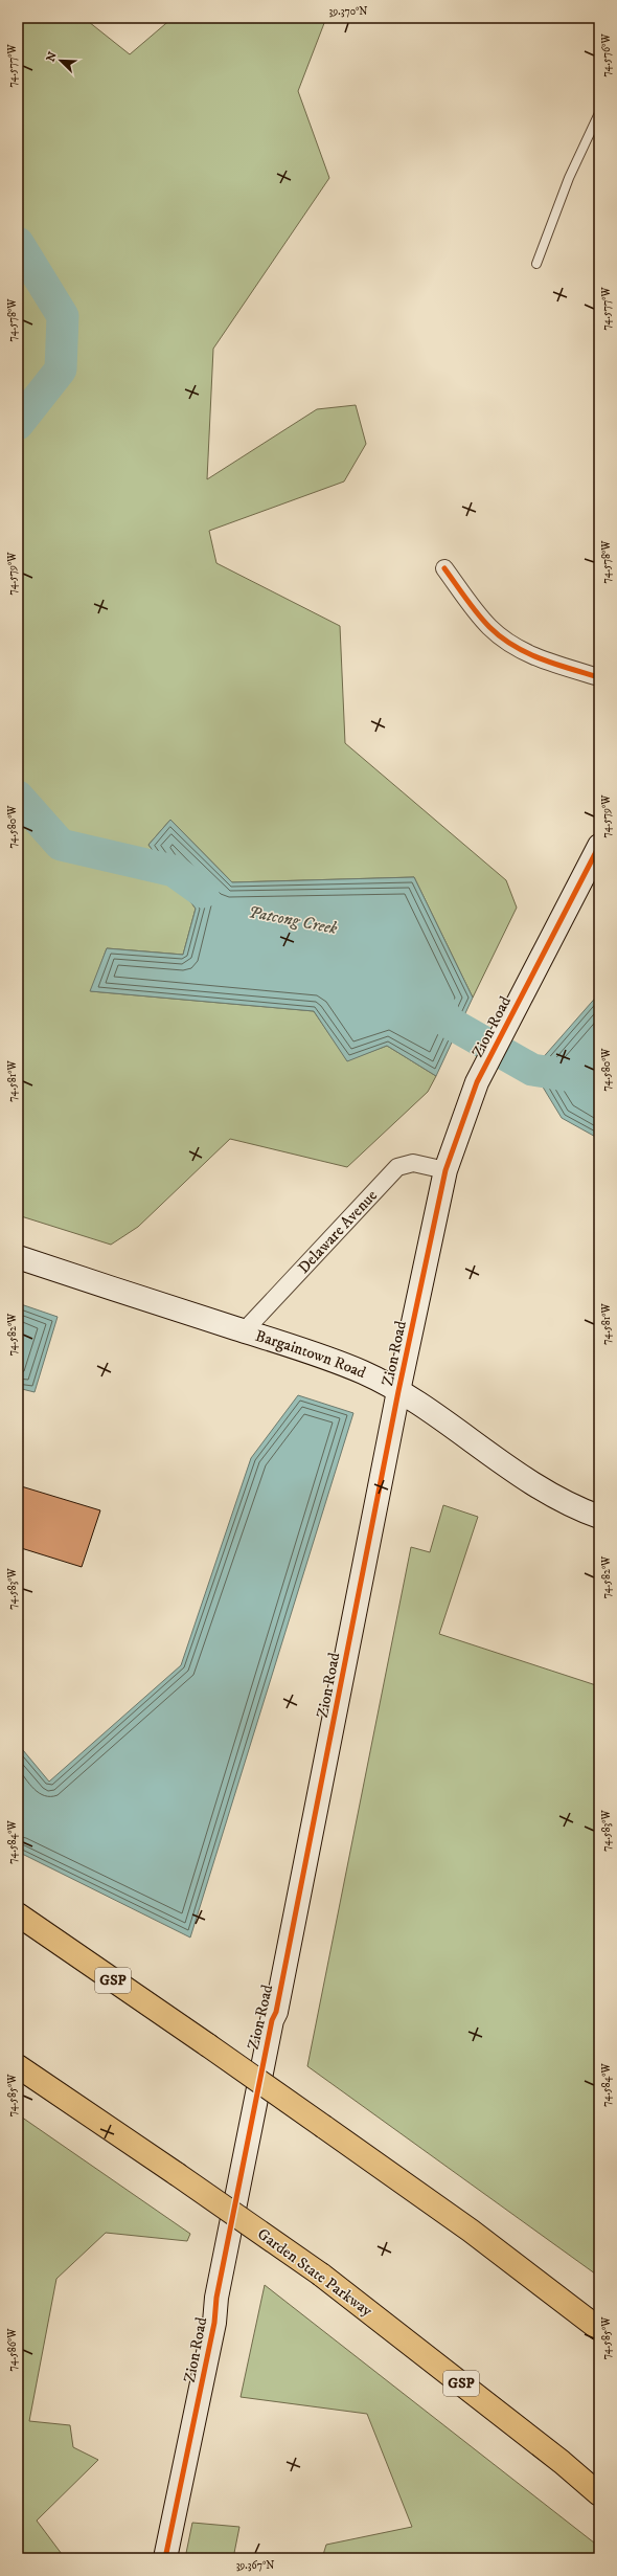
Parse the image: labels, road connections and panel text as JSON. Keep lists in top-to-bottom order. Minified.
{"streets":{"highway":["GSP","Garden State Parkway"],"street":["Zion Road","Delaware Avenue","Bargaintown Road"]},"crossings":[["Zion Road","Delaware Avenue"],["Zion Road","Bargaintown Road"],["Delaware Avenue","Bargaintown Road"]],"water":["Patcong Creek"],"north":"top left","coordinates":["39.370°N","74.576°W","74.577°W","74.578°W","74.579°W","74.580°W","74.581°W","74.582°W","74.583°W","74.584°W","74.585°W","74.586°W","39.367°N"]}
